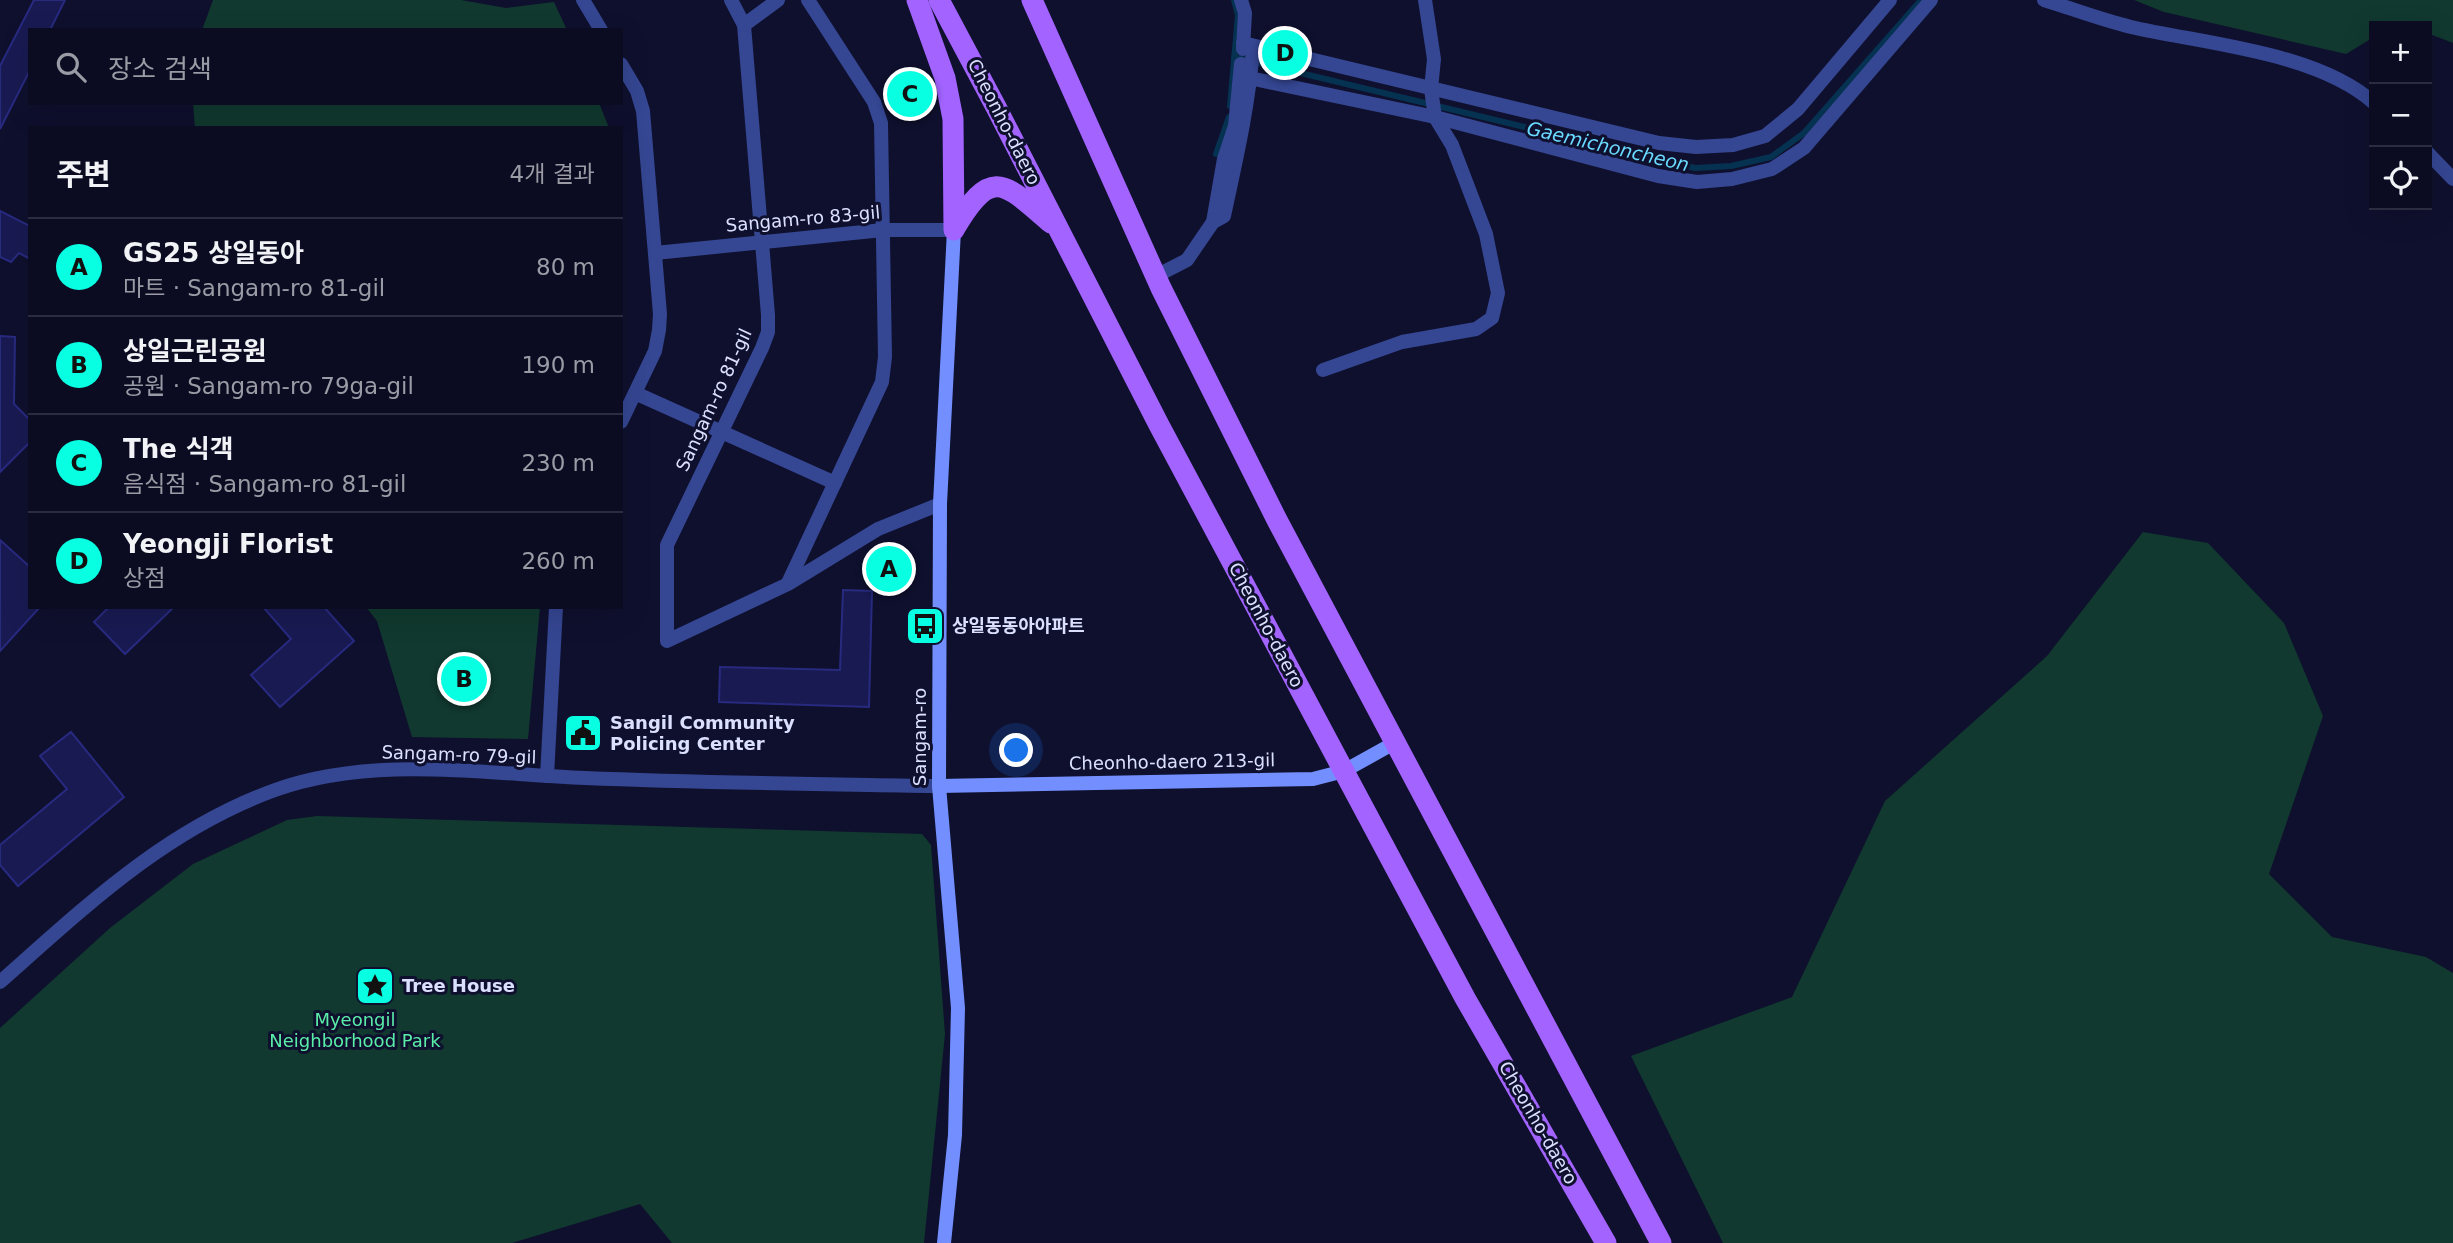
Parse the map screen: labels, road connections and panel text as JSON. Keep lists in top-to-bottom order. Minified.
{"streets":{"main road":["Cheonho-daero","Sangam-ro","Cheonho-daero 213-gil"],"street":["Sangam-ro 83-gil","Sangam-ro 81-gil","Sangam-ro 79-gil"]},"crossings":[["Cheonho-daero","Cheonho-daero 213-gil"],["Sangam-ro 83-gil","Sangam-ro 81-gil"],["Sangam-ro 83-gil","Sangam-ro"],["Sangam-ro 81-gil","Sangam-ro"],["Sangam-ro","Sangam-ro 79-gil"],["Sangam-ro","Cheonho-daero 213-gil"],["Sangam-ro 79-gil","Cheonho-daero 213-gil"]],"water":["Gaemichoncheon"],"parks":["Myeongil Neighborhood Park"],"places":{"bus stop":["상일동동아아파트"],"public building":["Sangil Community Policing Center"],"place":["Tree House"]},"page":{"map_buttons":["+","−"],"pins":["D","C","A","B"],"search":"장소 검색","heading":["주변","4개 결과"],"list":[{"mark":"A","name":"GS25 상일동아","note":"마트 · Sangam-ro 81-gil","value":"80 m"},{"mark":"B","name":"상일근린공원","note":"공원 · Sangam-ro 79ga-gil","value":"190 m"},{"mark":"C","name":"The 식객","note":"음식점 · Sangam-ro 81-gil","value":"230 m"},{"mark":"D","name":"Yeongji Florist","note":"상점","value":"260 m"}]}}
